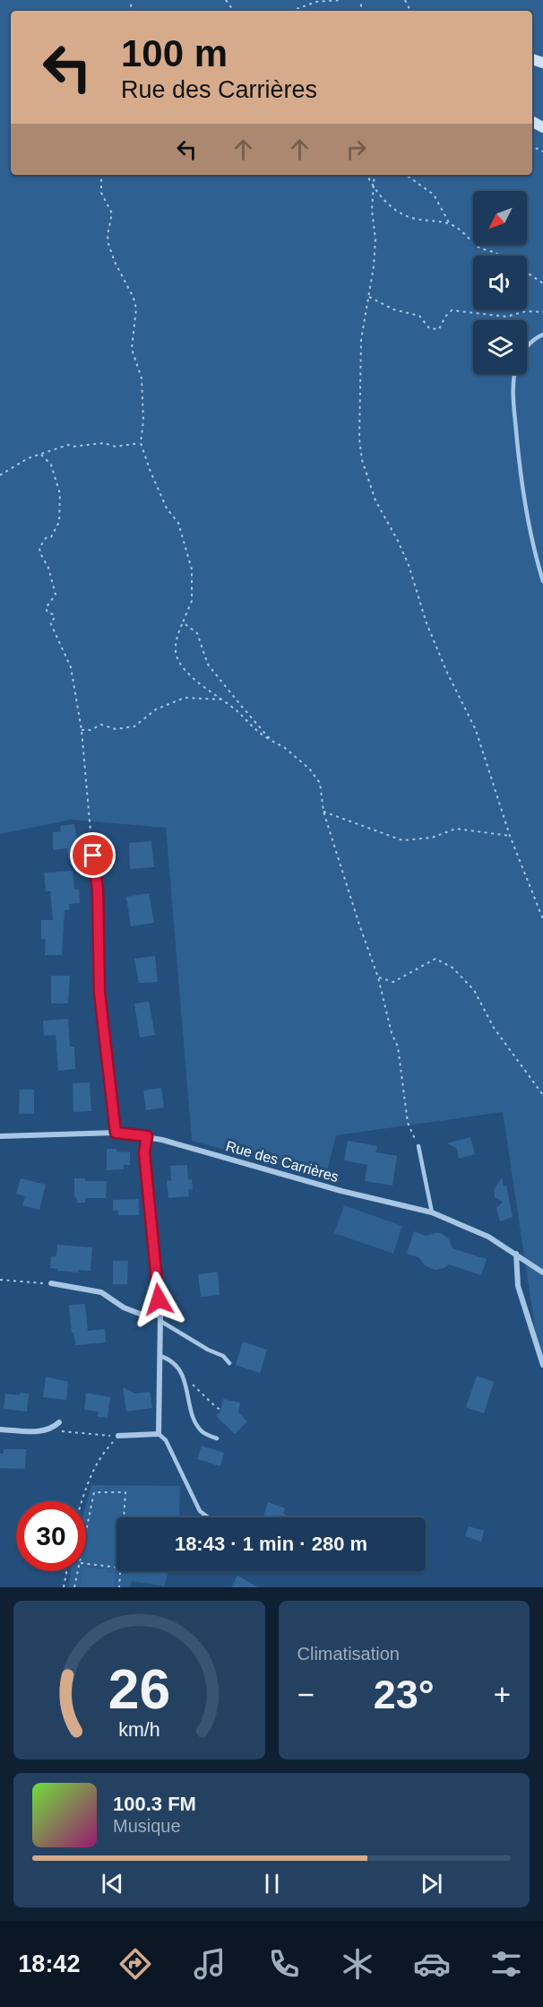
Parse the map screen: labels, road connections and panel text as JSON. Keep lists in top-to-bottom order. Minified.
{"streets":{"street":["Rue des Carrières"]},"north":"bottom left","page":{"turn":["100 m","Rue des Carrières"],"limit":"30","trip":"18:43 · 1 min · 280 m","tile":"Climatisation","heat":["−","23°","+"],"song":["100.3 FM","Musique"],"tabs":"18:42","gauge":["26","km/h"]}}
